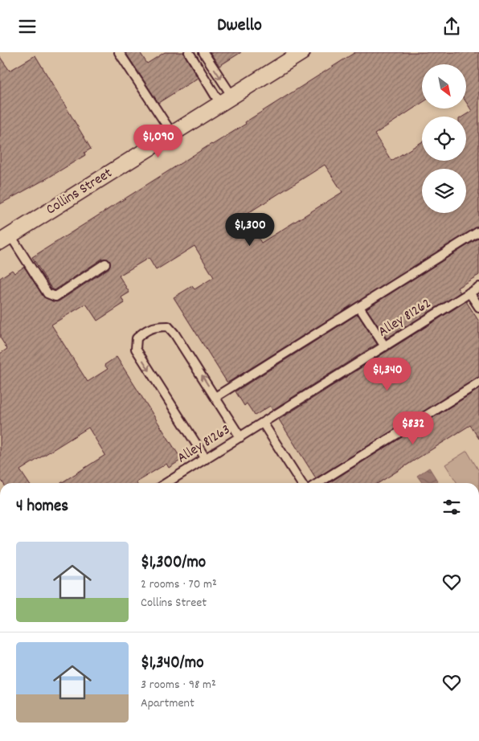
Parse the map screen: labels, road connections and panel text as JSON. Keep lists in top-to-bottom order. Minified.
{"streets":{"street":["Collins Street"],"lane":["Alley 81262","Alley 81263"]},"crossings":[["Alley 81262","Alley 81263"]],"north":"bottom right","page":{"header":"Dwello","price":["$1,090","$1,300","$1,340","$832"],"heading":"4 homes","list":[{"name":"$1,300/mo","note":"2 rooms · 70 m² · Collins Street"},{"name":"$1,340/mo","note":"3 rooms · 98 m² · Apartment"}]}}
